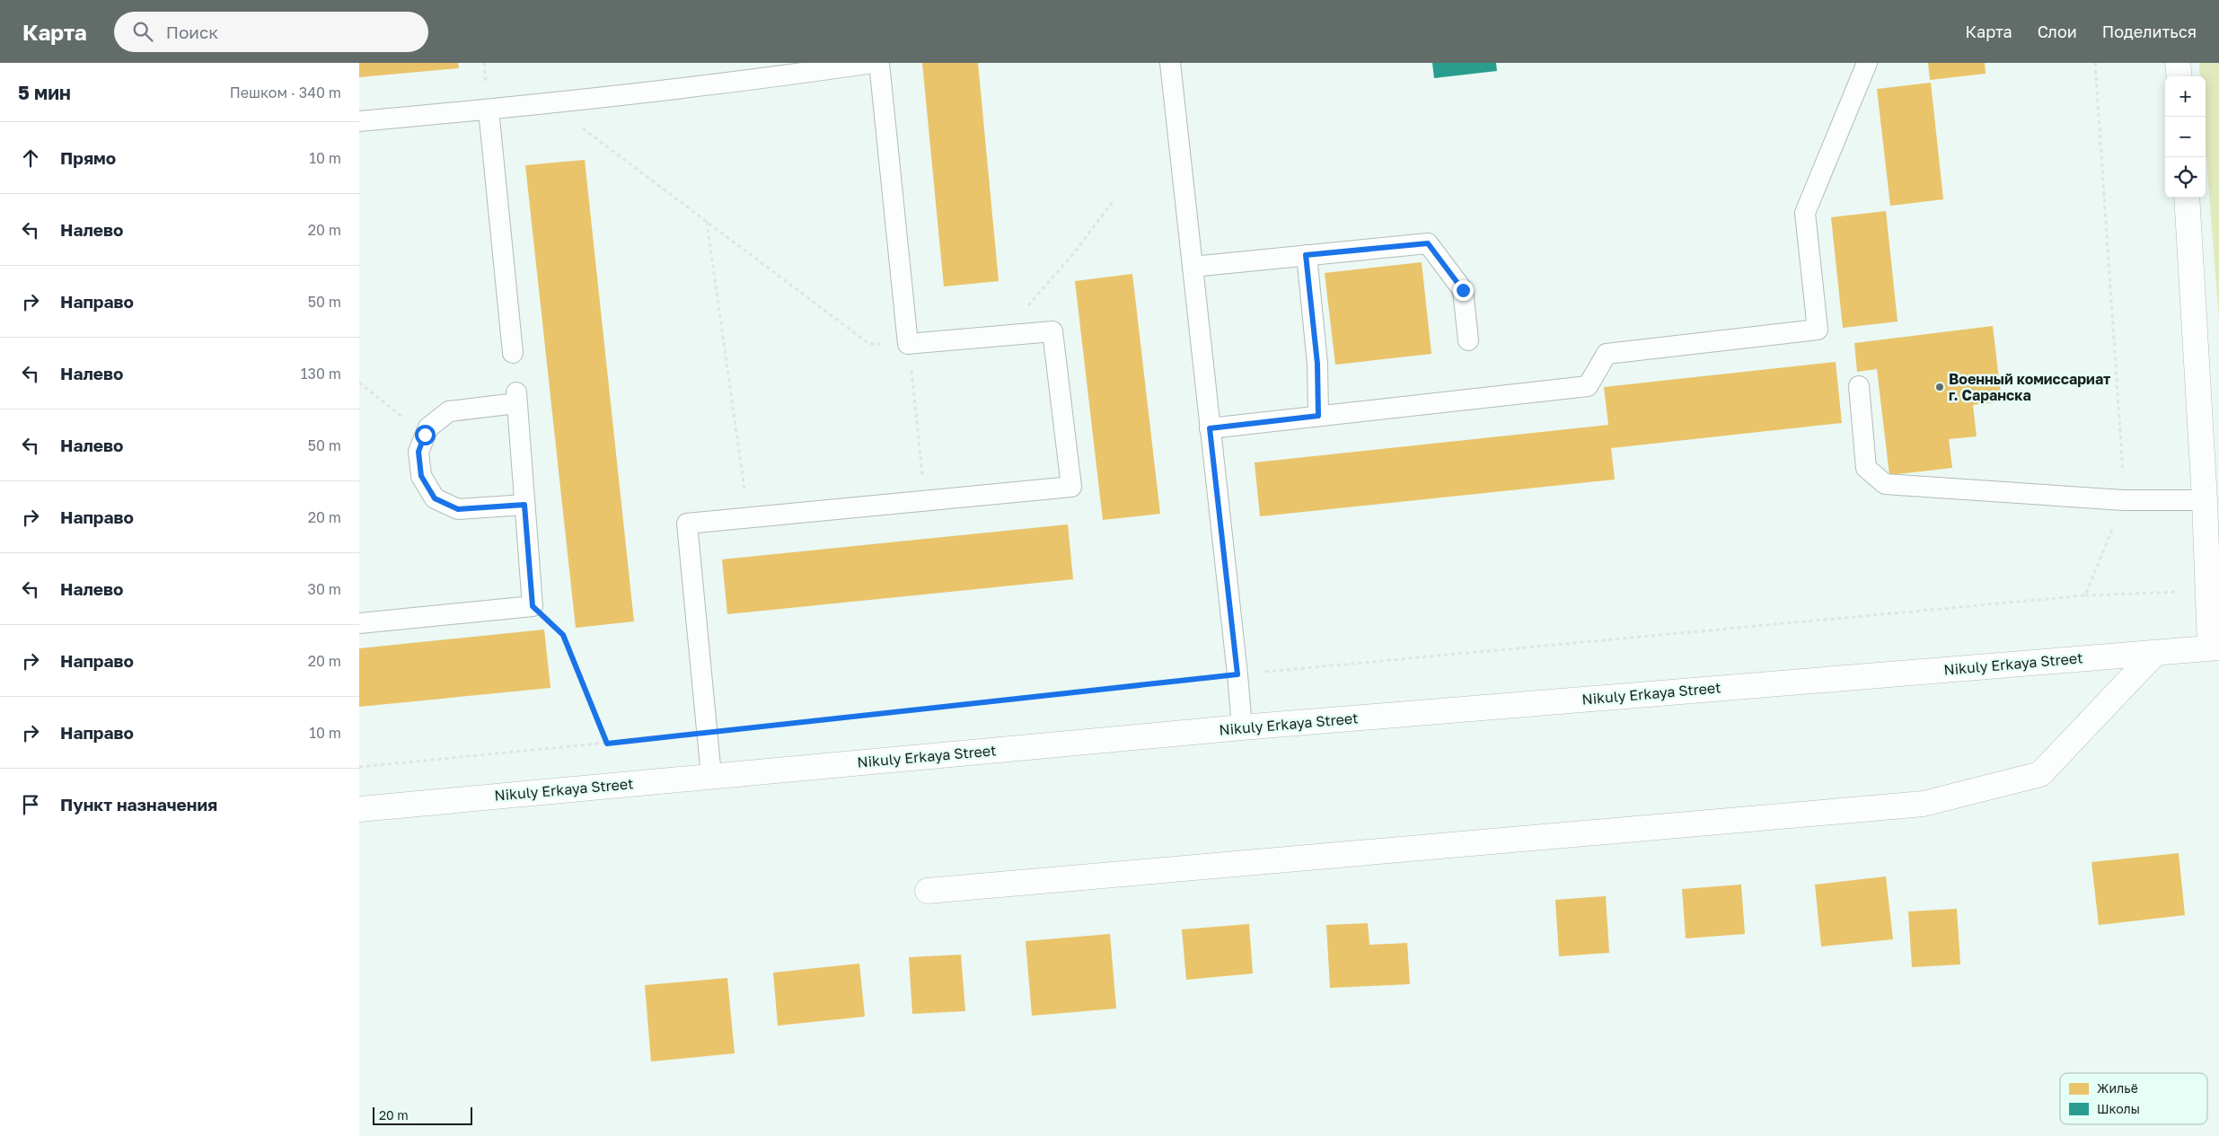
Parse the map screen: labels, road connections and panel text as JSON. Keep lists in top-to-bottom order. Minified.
{"streets":{"street":["Nikuly Erkaya Street"]},"places":["Военный комиссариат г. Саранска"],"legend":["Жильё","Школы"],"scale_bar":"20 m","page":{"header":"Карта","search":"Поиск","nav":["Карта","Слои","Поделиться"],"heading":["5 мин","Пешком · 340 m"],"map_buttons":["+","−"],"list":[["Прямо","10 m"],["Налево","20 m"],["Направо","50 m"],["Налево","130 m"],["Налево","50 m"],["Направо","20 m"],["Налево","30 m"],["Направо","20 m"],["Направо","10 m"],"Пункт назначения"],"scale":"20 m"}}
